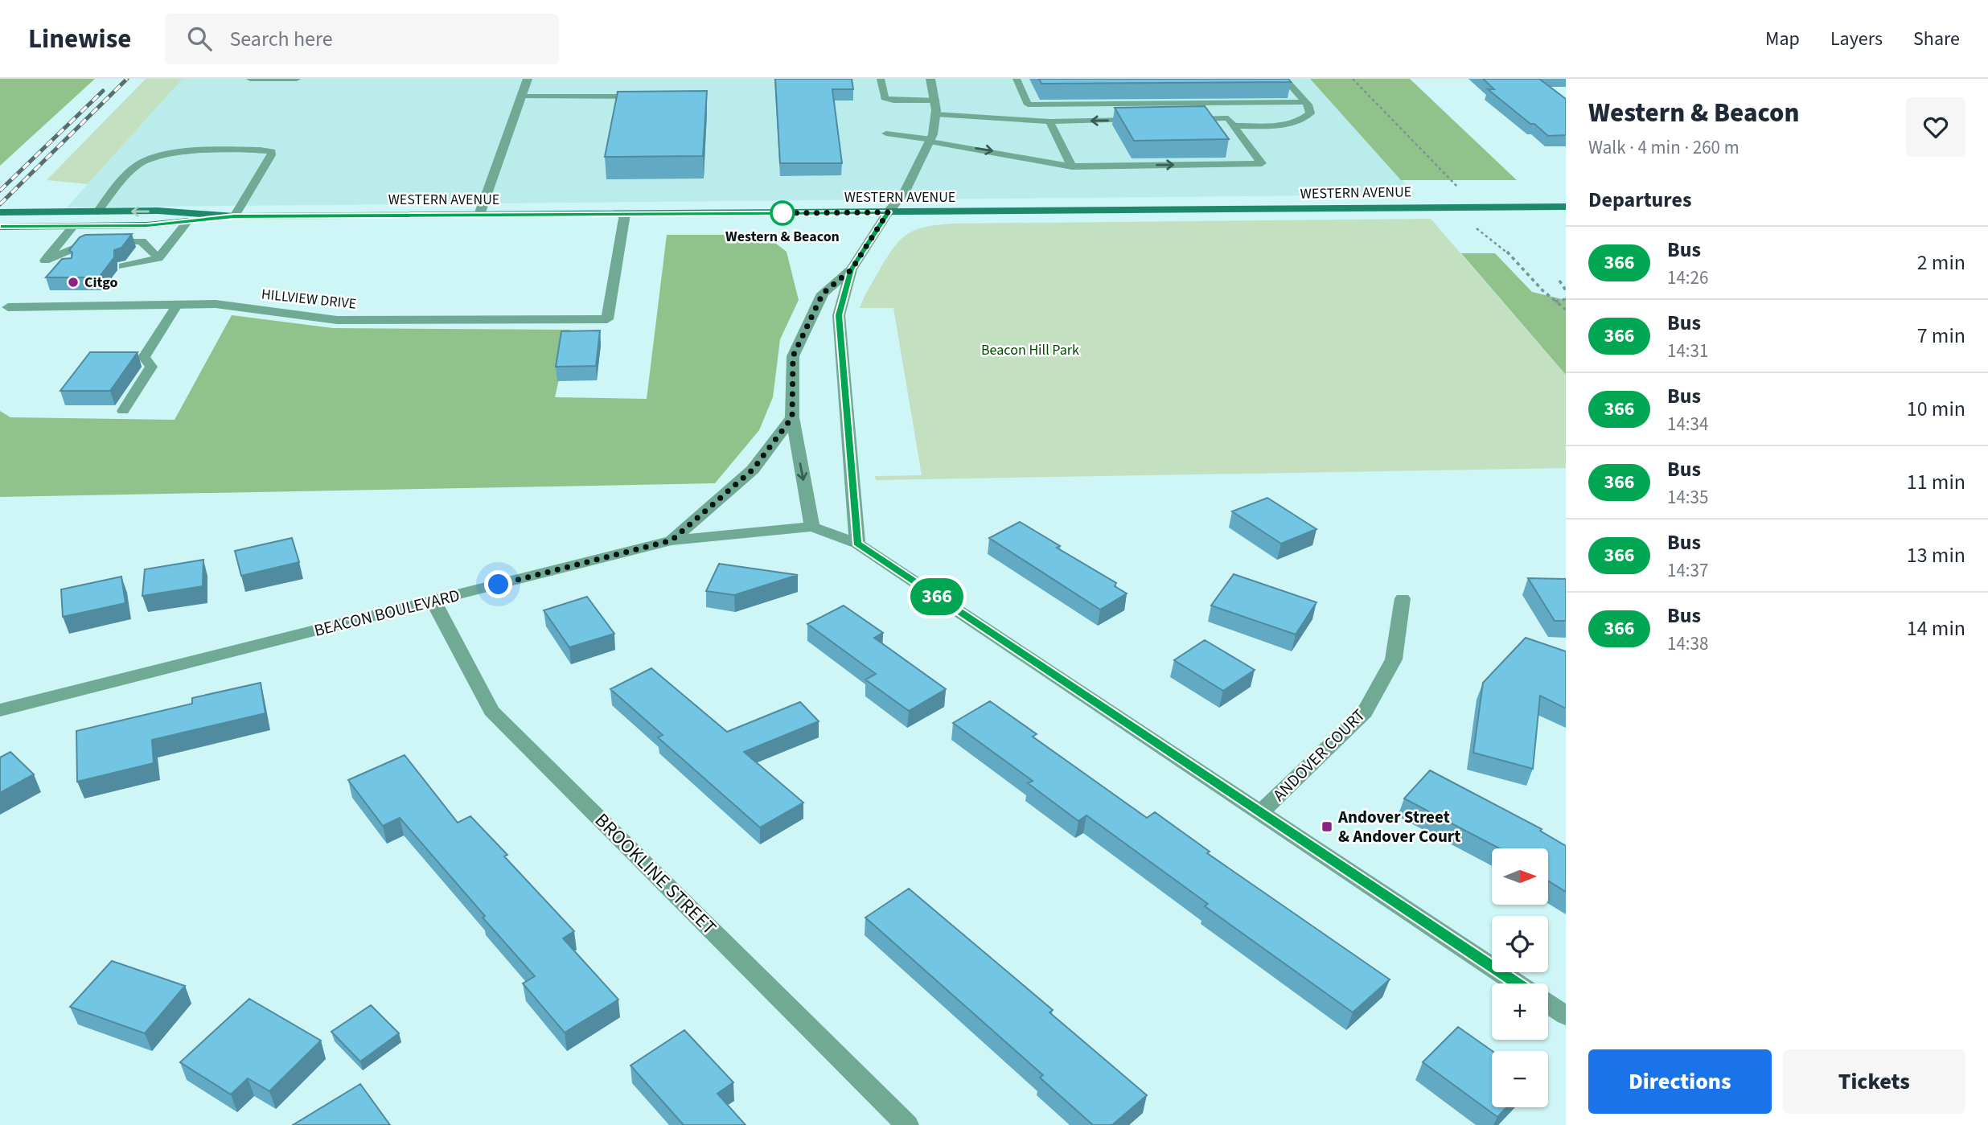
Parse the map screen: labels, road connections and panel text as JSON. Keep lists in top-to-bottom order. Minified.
{"streets":{"main road":["WESTERN AVENUE"],"street":["HILLVIEW DRIVE","BEACON BOULEVARD","ANDOVER COURT","BROOKLINE STREET"]},"crossings":[["WESTERN AVENUE","HILLVIEW DRIVE"],["BEACON BOULEVARD","BROOKLINE STREET"]],"parks":["Beacon Hill Park"],"places":{"other":["Western & Beacon","Citgo"],"transit":["Andover Street & Andover Court"]},"lines":["bus line 366"],"north":"right","page":{"header":"Linewise","search":"Search here","nav":["Map","Layers","Share"],"on_map":"366","heading":[["Western & Beacon","Walk · 4 min · 260 m"],"Departures"],"list":[{"mark":"366","name":"Bus","note":"14:26","value":"2 min"},{"mark":"366","name":"Bus","note":"14:31","value":"7 min"},{"mark":"366","name":"Bus","note":"14:34","value":"10 min"},{"mark":"366","name":"Bus","note":"14:35","value":"11 min"},{"mark":"366","name":"Bus","note":"14:37","value":"13 min"},{"mark":"366","name":"Bus","note":"14:38","value":"14 min"}],"map_buttons":["+","−"],"buttons":["Directions","Tickets"]}}
